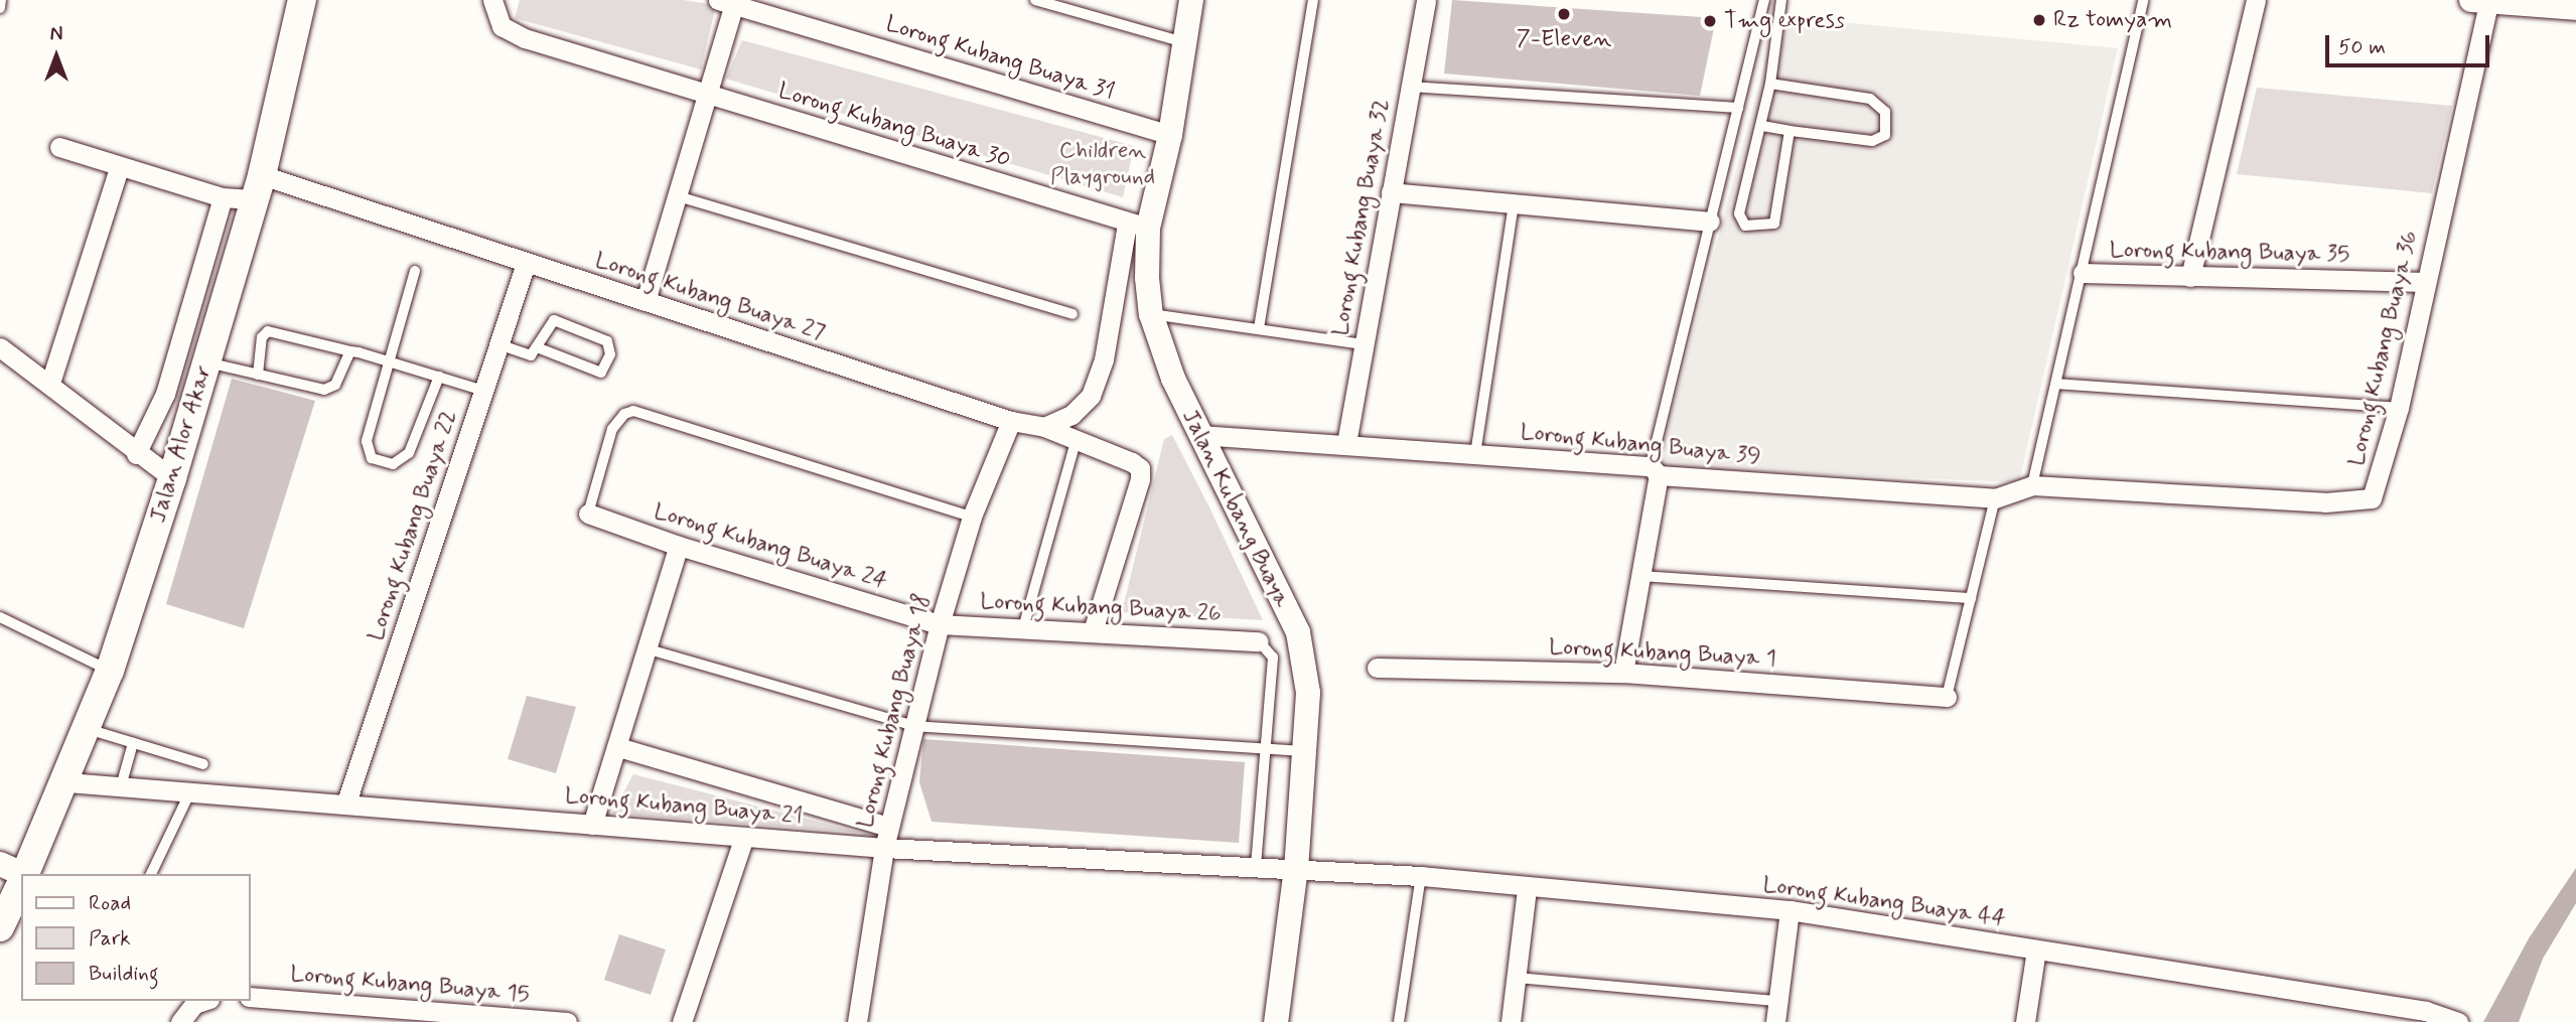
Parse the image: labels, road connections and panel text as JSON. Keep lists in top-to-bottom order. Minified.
{"streets":{"main road":["Jalan Alor Akar"],"street":["Lorong Kubang Buaya 31","Lorong Kubang Buaya 30","Lorong Kubang Buaya 32","Lorong Kubang Buaya 35","Lorong Kubang Buaya 27","Lorong Kubang Buaya 36","Lorong Kubang Buaya 39","Jalan Kubang Buaya","Lorong Kubang Buaya 22","Lorong Kubang Buaya 24","Lorong Kubang Buaya 26","Lorong Kubang Buaya 1","Lorong Kubang Buaya 18","Lorong Kubang Buaya 21","Lorong Kubang Buaya 44","Lorong Kubang Buaya 15"]},"crossings":[["Lorong Kubang Buaya 31","Jalan Kubang Buaya"],["Lorong Kubang Buaya 30","Jalan Kubang Buaya"],["Lorong Kubang Buaya 32","Lorong Kubang Buaya 39"],["Lorong Kubang Buaya 35","Lorong Kubang Buaya 36"],["Lorong Kubang Buaya 35","Lorong Kubang Buaya 39"],["Lorong Kubang Buaya 27","Jalan Alor Akar"],["Lorong Kubang Buaya 27","Lorong Kubang Buaya 22"],["Lorong Kubang Buaya 27","Lorong Kubang Buaya 26"],["Lorong Kubang Buaya 27","Lorong Kubang Buaya 18"],["Lorong Kubang Buaya 36","Lorong Kubang Buaya 39"],["Jalan Alor Akar","Lorong Kubang Buaya 21"],["Lorong Kubang Buaya 39","Jalan Kubang Buaya"],["Jalan Kubang Buaya","Lorong Kubang Buaya 21"],["Jalan Kubang Buaya","Lorong Kubang Buaya 44"],["Lorong Kubang Buaya 22","Lorong Kubang Buaya 21"],["Lorong Kubang Buaya 24","Lorong Kubang Buaya 26"],["Lorong Kubang Buaya 24","Lorong Kubang Buaya 18"],["Lorong Kubang Buaya 26","Lorong Kubang Buaya 18"],["Lorong Kubang Buaya 18","Lorong Kubang Buaya 21"],["Lorong Kubang Buaya 21","Lorong Kubang Buaya 44"]],"parks":["Children Playground"],"places":["7-Eleven","Rz tomyam","Tmg express"],"legend":["Road","Park","Building"],"scale_bar":"50 m","north":"top"}
